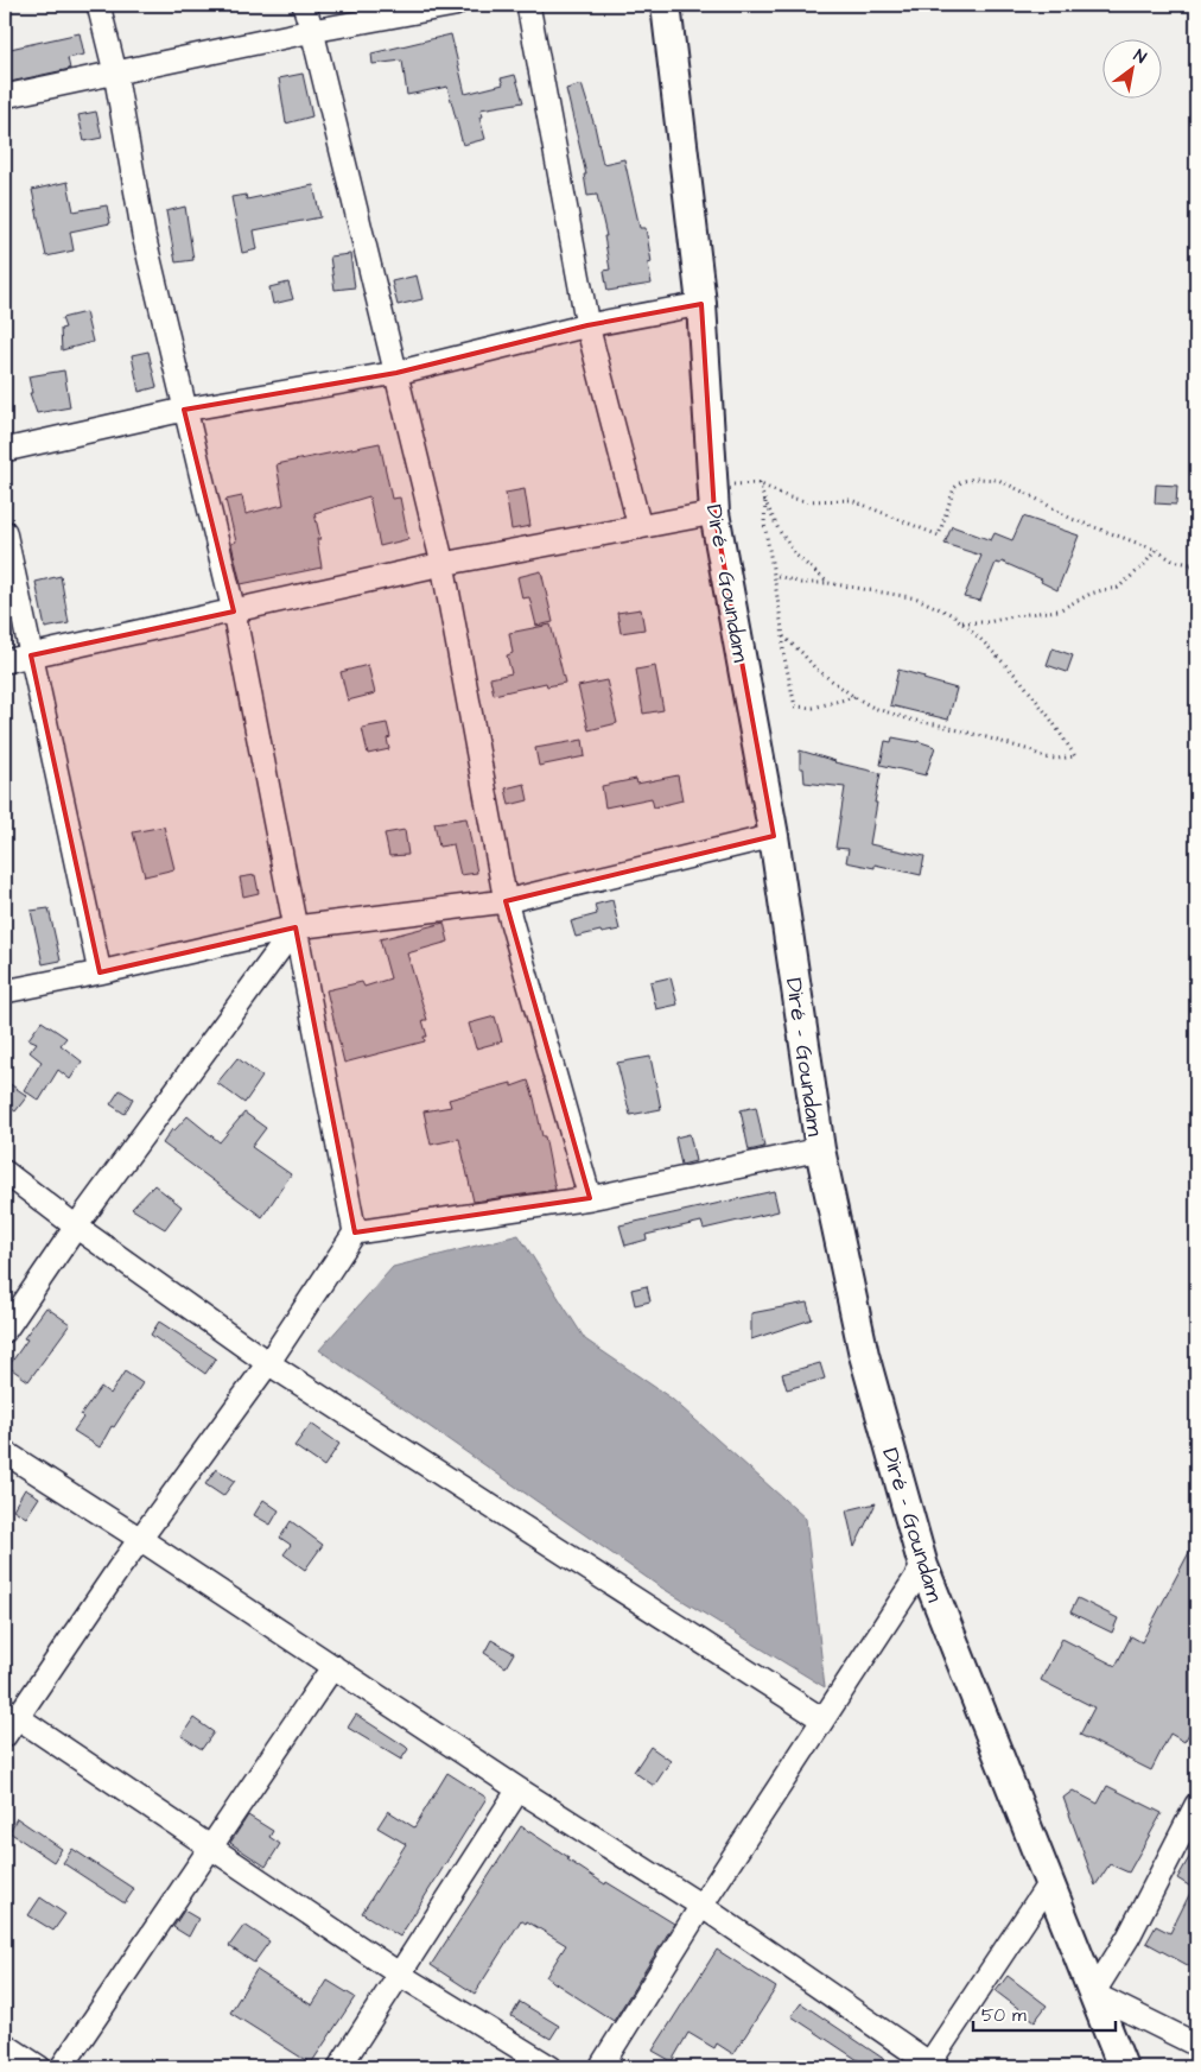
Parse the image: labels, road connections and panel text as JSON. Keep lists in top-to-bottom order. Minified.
{"streets":{"main road":["Diré - Goundam"]},"scale_bar":"50 m","north":"top right"}
